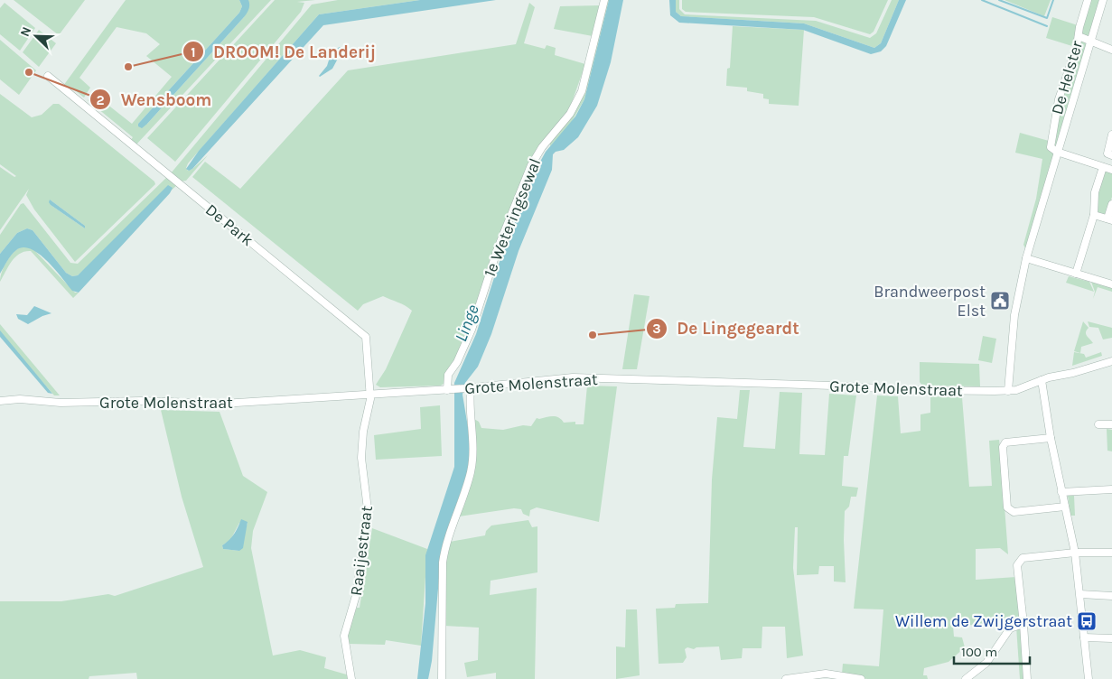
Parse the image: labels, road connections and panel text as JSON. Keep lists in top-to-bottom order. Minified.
{"streets":{"street":["De Helster","1e Weteringsewal","De Park","Grote Molenstraat","Raaijestraat"]},"crossings":[["De Helster","Grote Molenstraat"],["1e Weteringsewal","Grote Molenstraat"],["De Park","Grote Molenstraat"],["De Park","Raaijestraat"],["Grote Molenstraat","Raaijestraat"]],"water":["Linge"],"places":{"other":["DROOM! De Landerij","Wensboom","De Lingegeardt"],"public building":["Brandweerpost Elst"],"bus stop":["Willem de Zwijgerstraat"]},"scale_bar":"100 m","north":"top left"}
